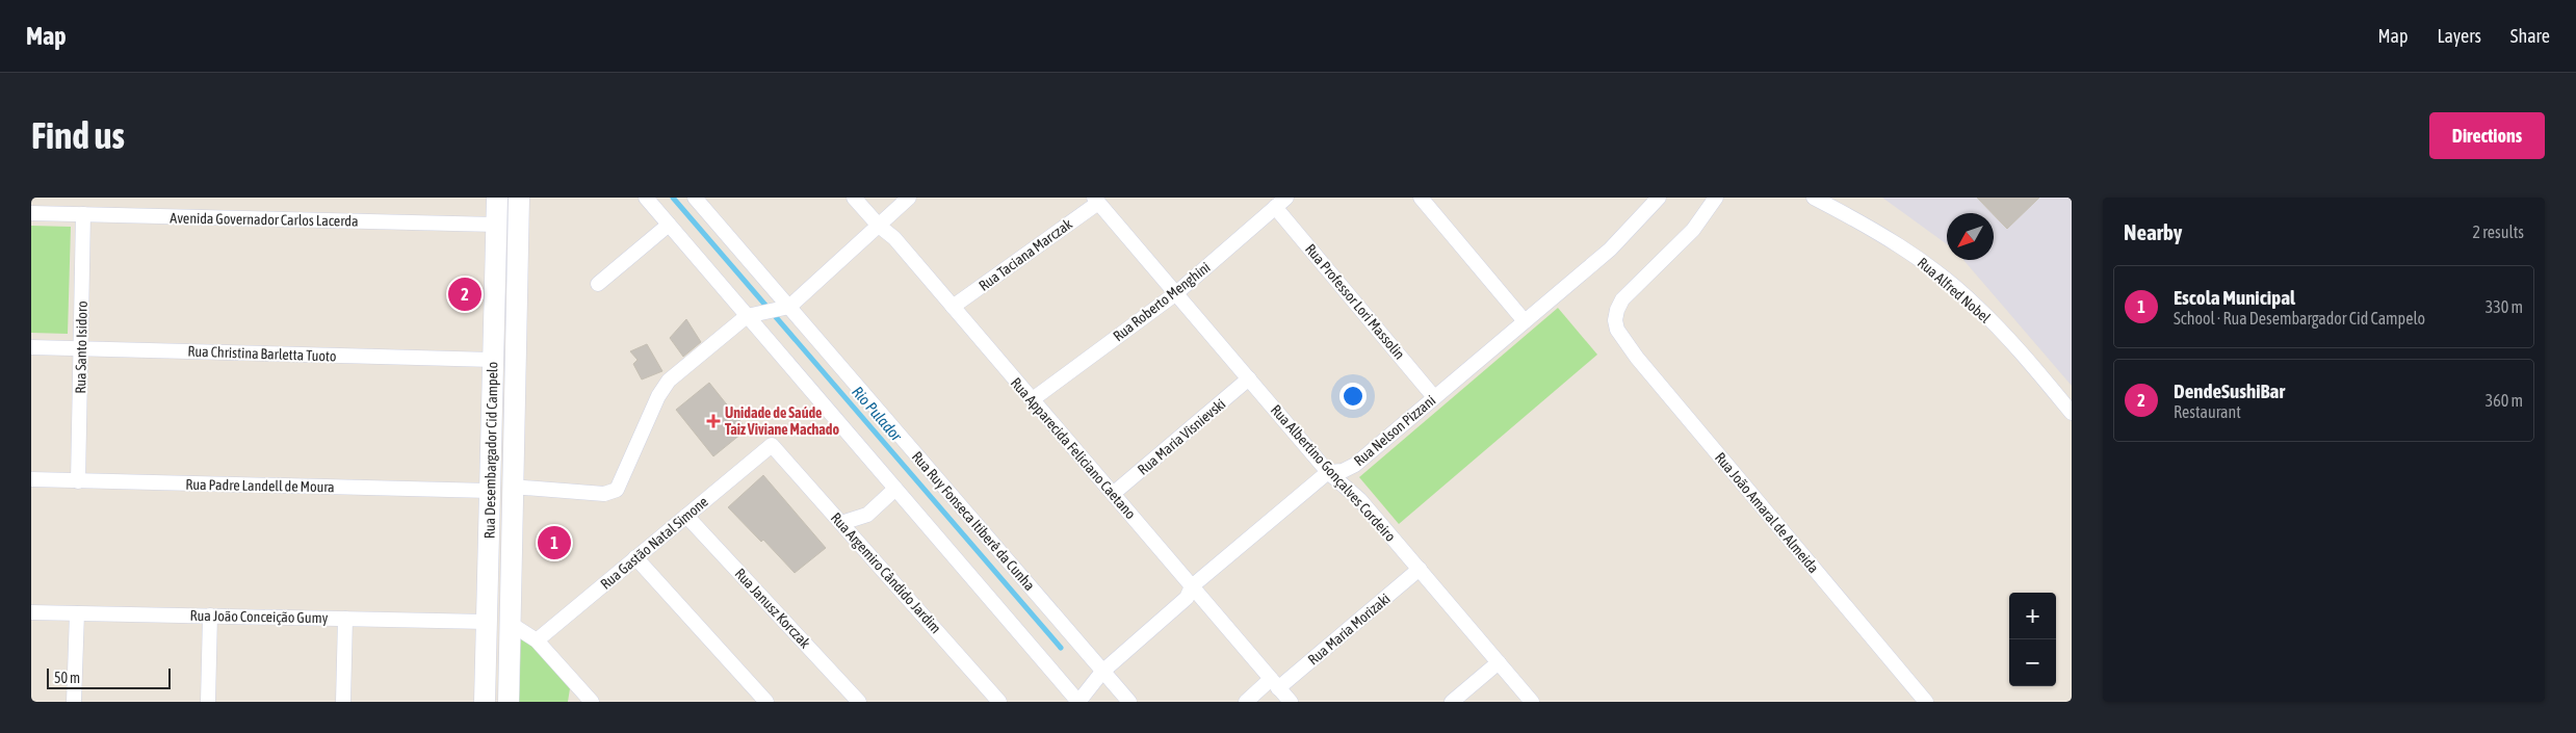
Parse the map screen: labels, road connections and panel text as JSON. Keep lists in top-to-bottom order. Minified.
{"streets":{"main road":["Rua Desembargador Cid Campelo"],"street":["Avenida Governador Carlos Lacerda","Rua Taciana Marczak","Rua Alfred Nobel","Rua Roberto Menghini","Rua Professor Lori Massolin","Rua Santo Isidoro","Rua Christina Barletta Tuoto","Rua Nelson Pizzani","Rua Maria Visnievski","Rua Apparecida Feliciano Caetano","Rua Albertino Gonçalves Cordeiro","Rua Padre Landell de Moura","Rua João Amaral de Almeida","Rua Ruy Fonseca Itiberê da Cunha","Rua Gastão Natal Simone","Rua Argemiro Cândido Jardim","Rua Janusz Korczak","Rua João Conceição Gumy","Rua Maria Morizaki"]},"crossings":[["Avenida Governador Carlos Lacerda","Rua Santo Isidoro"],["Avenida Governador Carlos Lacerda","Rua Desembargador Cid Campelo"],["Rua Taciana Marczak","Rua Apparecida Feliciano Caetano"],["Rua Taciana Marczak","Rua Albertino Gonçalves Cordeiro"],["Rua Roberto Menghini","Rua Professor Lori Massolin"],["Rua Roberto Menghini","Rua Apparecida Feliciano Caetano"],["Rua Roberto Menghini","Rua Albertino Gonçalves Cordeiro"],["Rua Professor Lori Massolin","Rua Nelson Pizzani"],["Rua Santo Isidoro","Rua Christina Barletta Tuoto"],["Rua Santo Isidoro","Rua Padre Landell de Moura"],["Rua Christina Barletta Tuoto","Rua Desembargador Cid Campelo"],["Rua Nelson Pizzani","Rua Apparecida Feliciano Caetano"],["Rua Nelson Pizzani","Rua Albertino Gonçalves Cordeiro"],["Rua Nelson Pizzani","Rua Ruy Fonseca Itiberê da Cunha"],["Rua Maria Visnievski","Rua Apparecida Feliciano Caetano"],["Rua Maria Visnievski","Rua Albertino Gonçalves Cordeiro"],["Rua Apparecida Feliciano Caetano","Rua Maria Morizaki"],["Rua Desembargador Cid Campelo","Rua Padre Landell de Moura"],["Rua Desembargador Cid Campelo","Rua João Conceição Gumy"],["Rua Albertino Gonçalves Cordeiro","Rua Maria Morizaki"],["Rua Gastão Natal Simone","Rua Argemiro Cândido Jardim"],["Rua Gastão Natal Simone","Rua Janusz Korczak"]],"water":["Rio Pulador"],"places":{"health":["Unidade de Saúde Taiz Viviane Machado"]},"scale_bar":"50 m","north":"bottom left","page":{"header":"Map","nav":["Map","Layers","Share"],"buttons":"Directions","title":"Find us","heading":["Nearby","2 results"],"list":[{"mark":"1","name":"Escola Municipal","note":"School · Rua Desembargador Cid Campelo","value":"330 m"},{"mark":"2","name":"DendeSushiBar","note":"Restaurant","value":"360 m"}],"pins":["2","1"],"map_buttons":["+","−"],"scale":"50 m"}}
